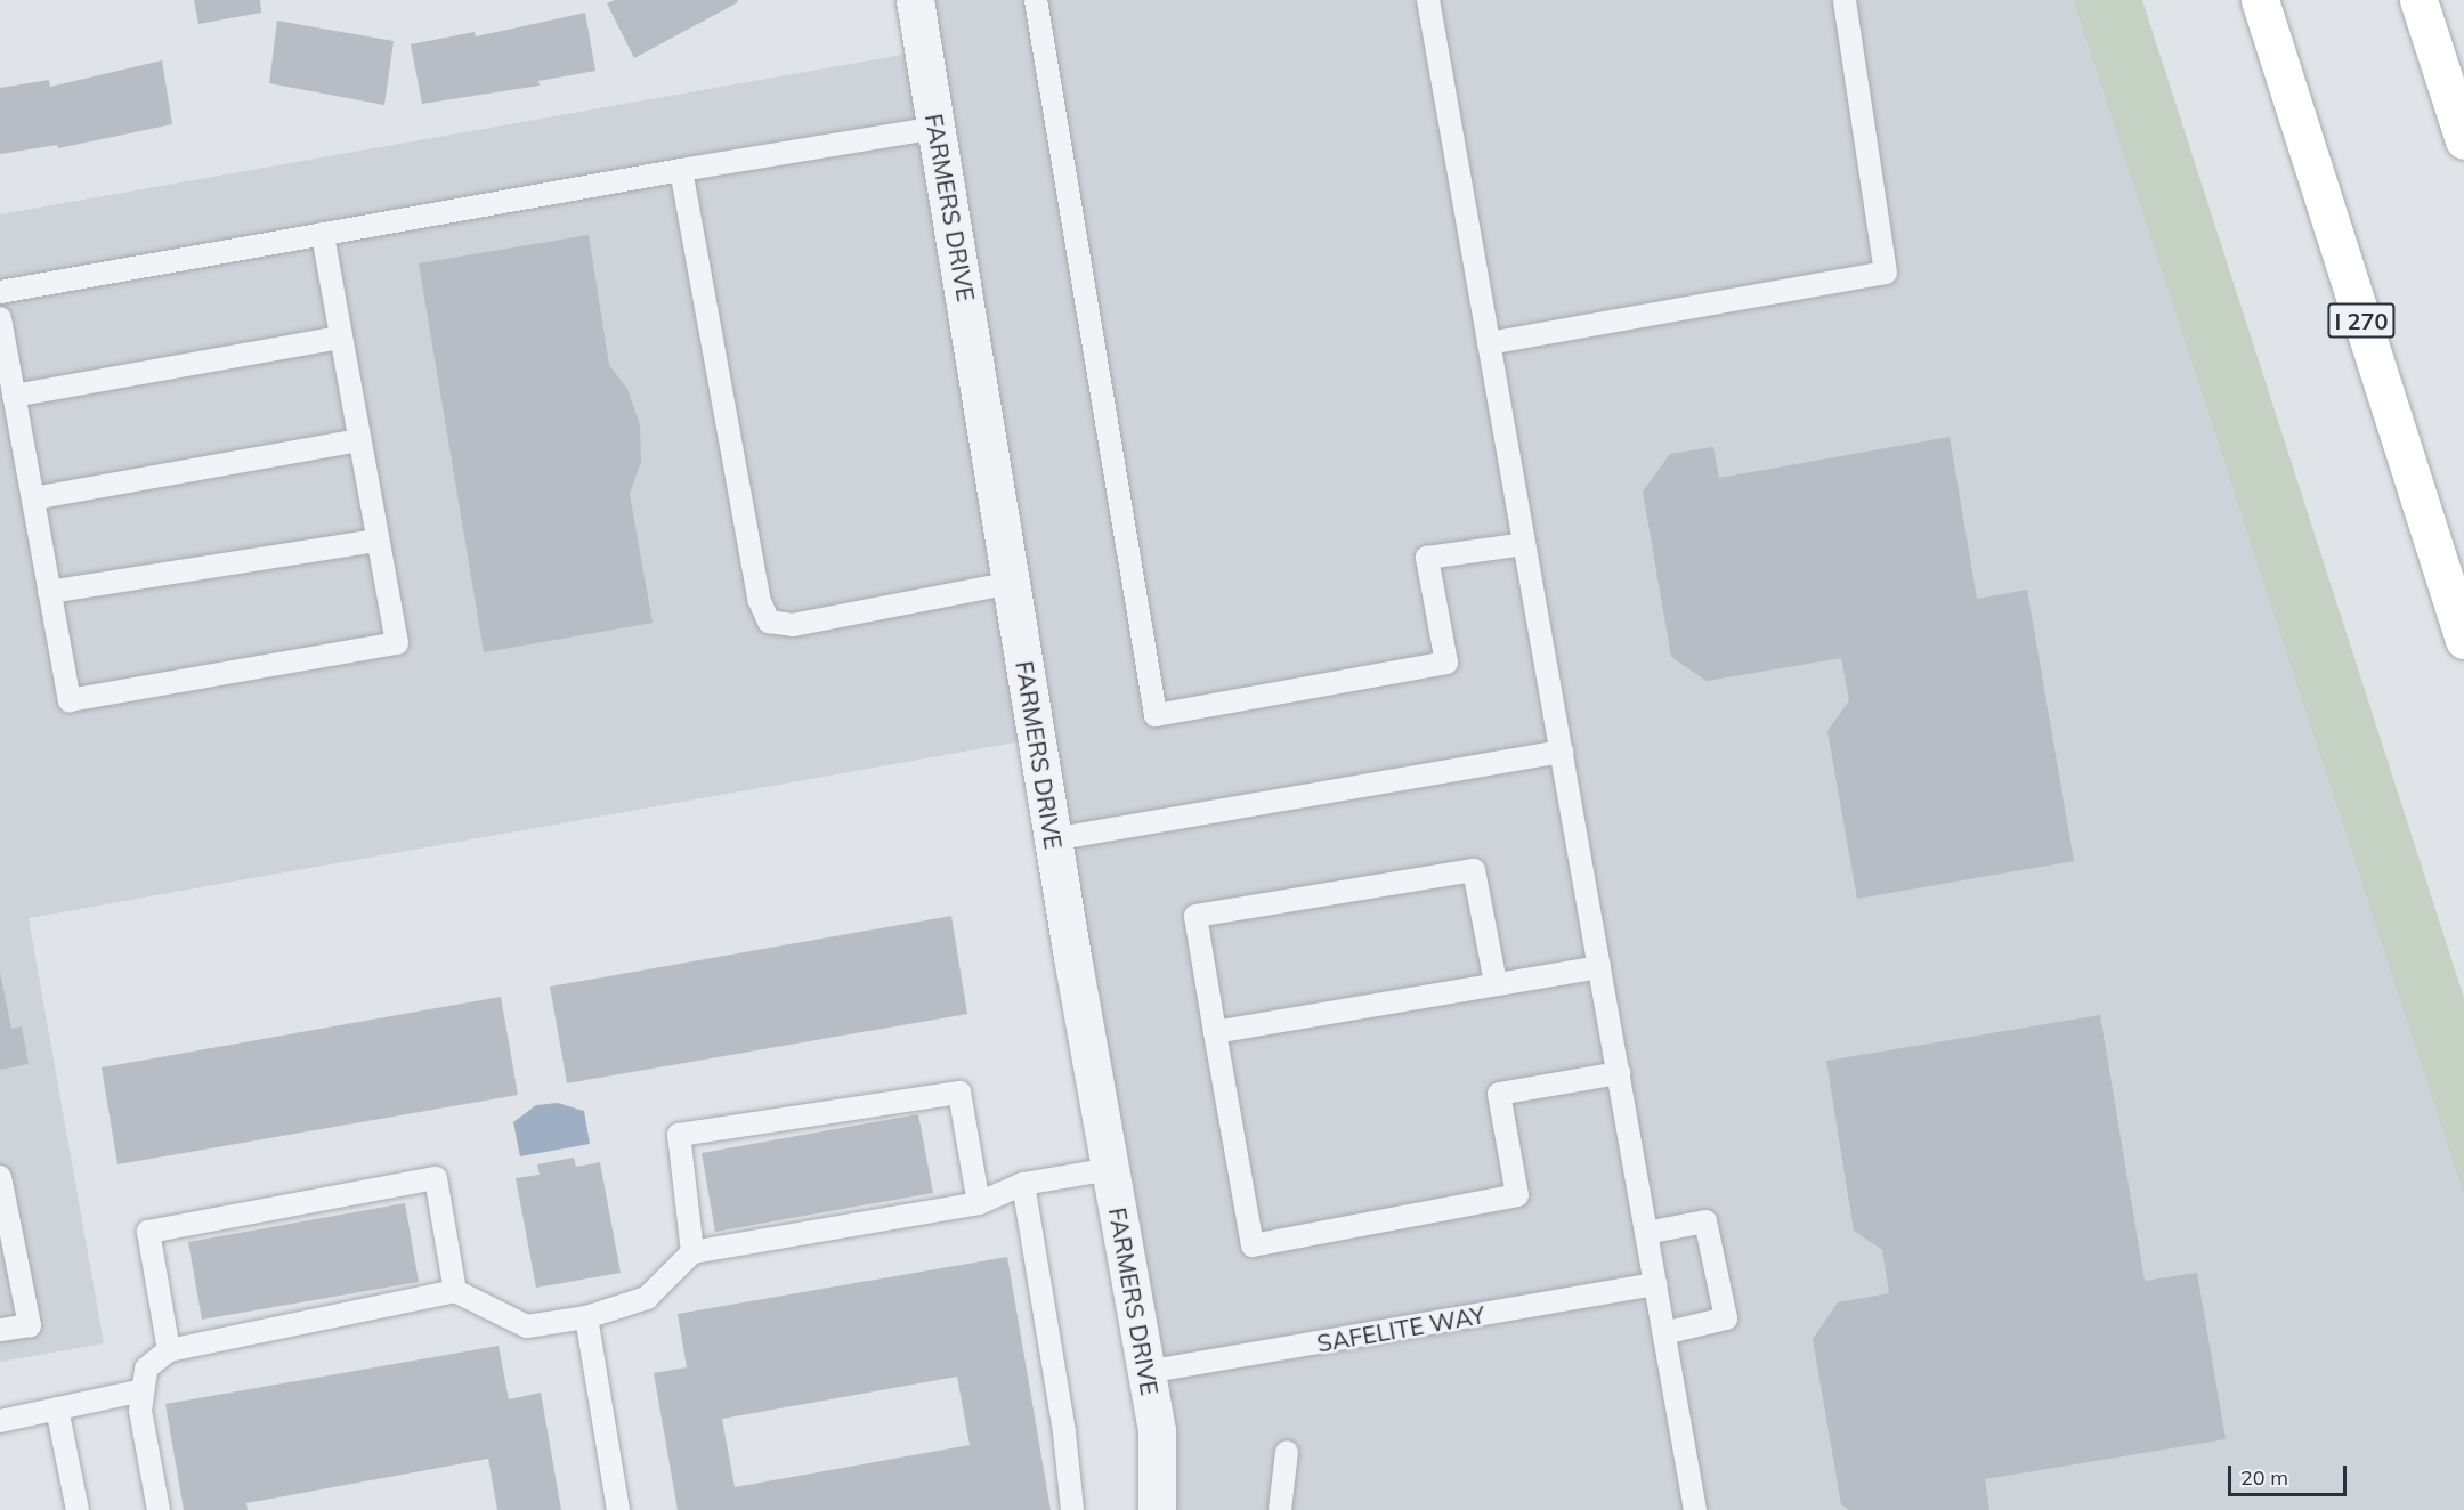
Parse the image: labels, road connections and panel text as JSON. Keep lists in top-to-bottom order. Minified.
{"streets":{"highway":["I 270"],"street":["FARMERS DRIVE"],"lane":["SAFELITE WAY"]},"crossings":[["FARMERS DRIVE","SAFELITE WAY"]],"scale_bar":"20 m"}
